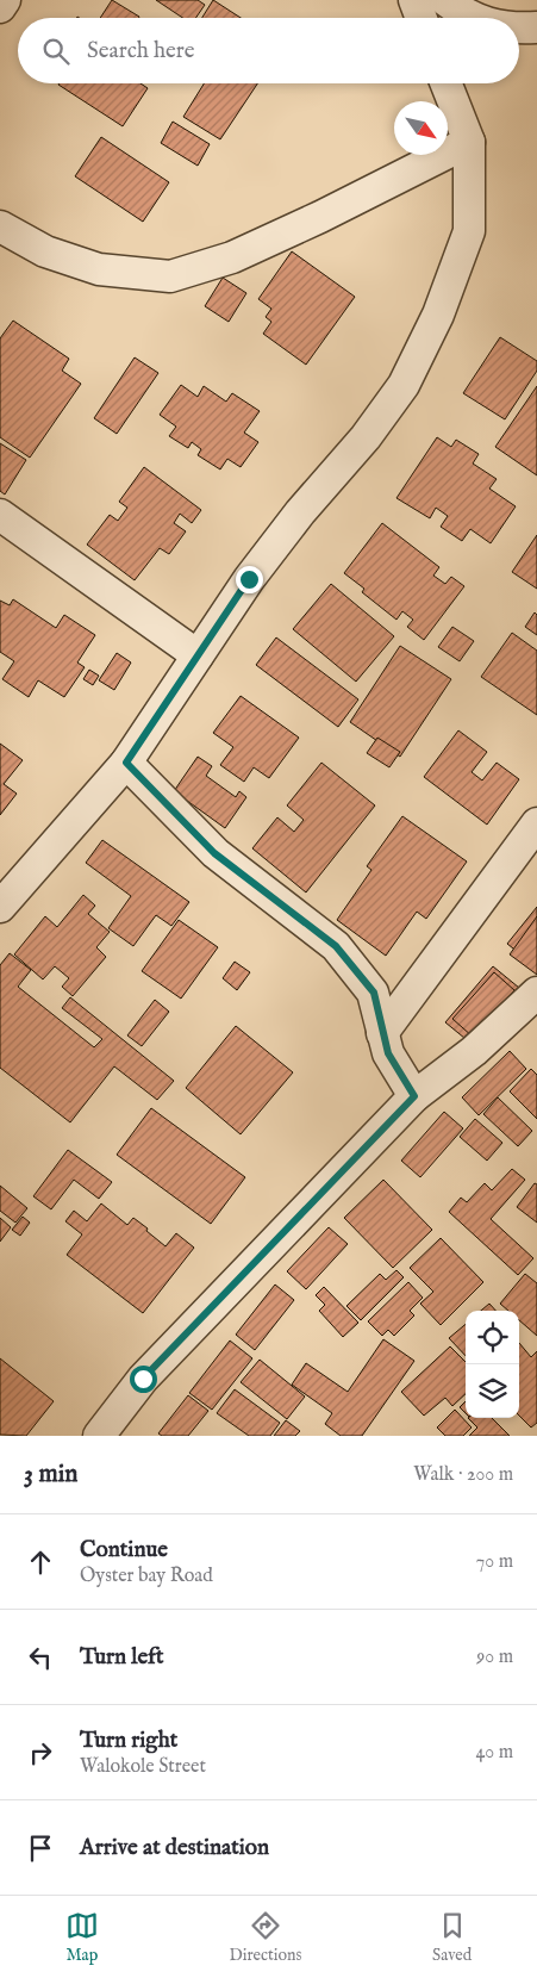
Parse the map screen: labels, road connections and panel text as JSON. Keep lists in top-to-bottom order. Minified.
{"north":"bottom right","page":{"search":"Search here","heading":["3 min","Walk · 200 m"],"list":[["Continue","Oyster bay Road","70 m"],["Turn left","90 m"],["Turn right","Walokole Street","40 m"],"Arrive at destination"],"nav":["Map","Directions","Saved"]}}
